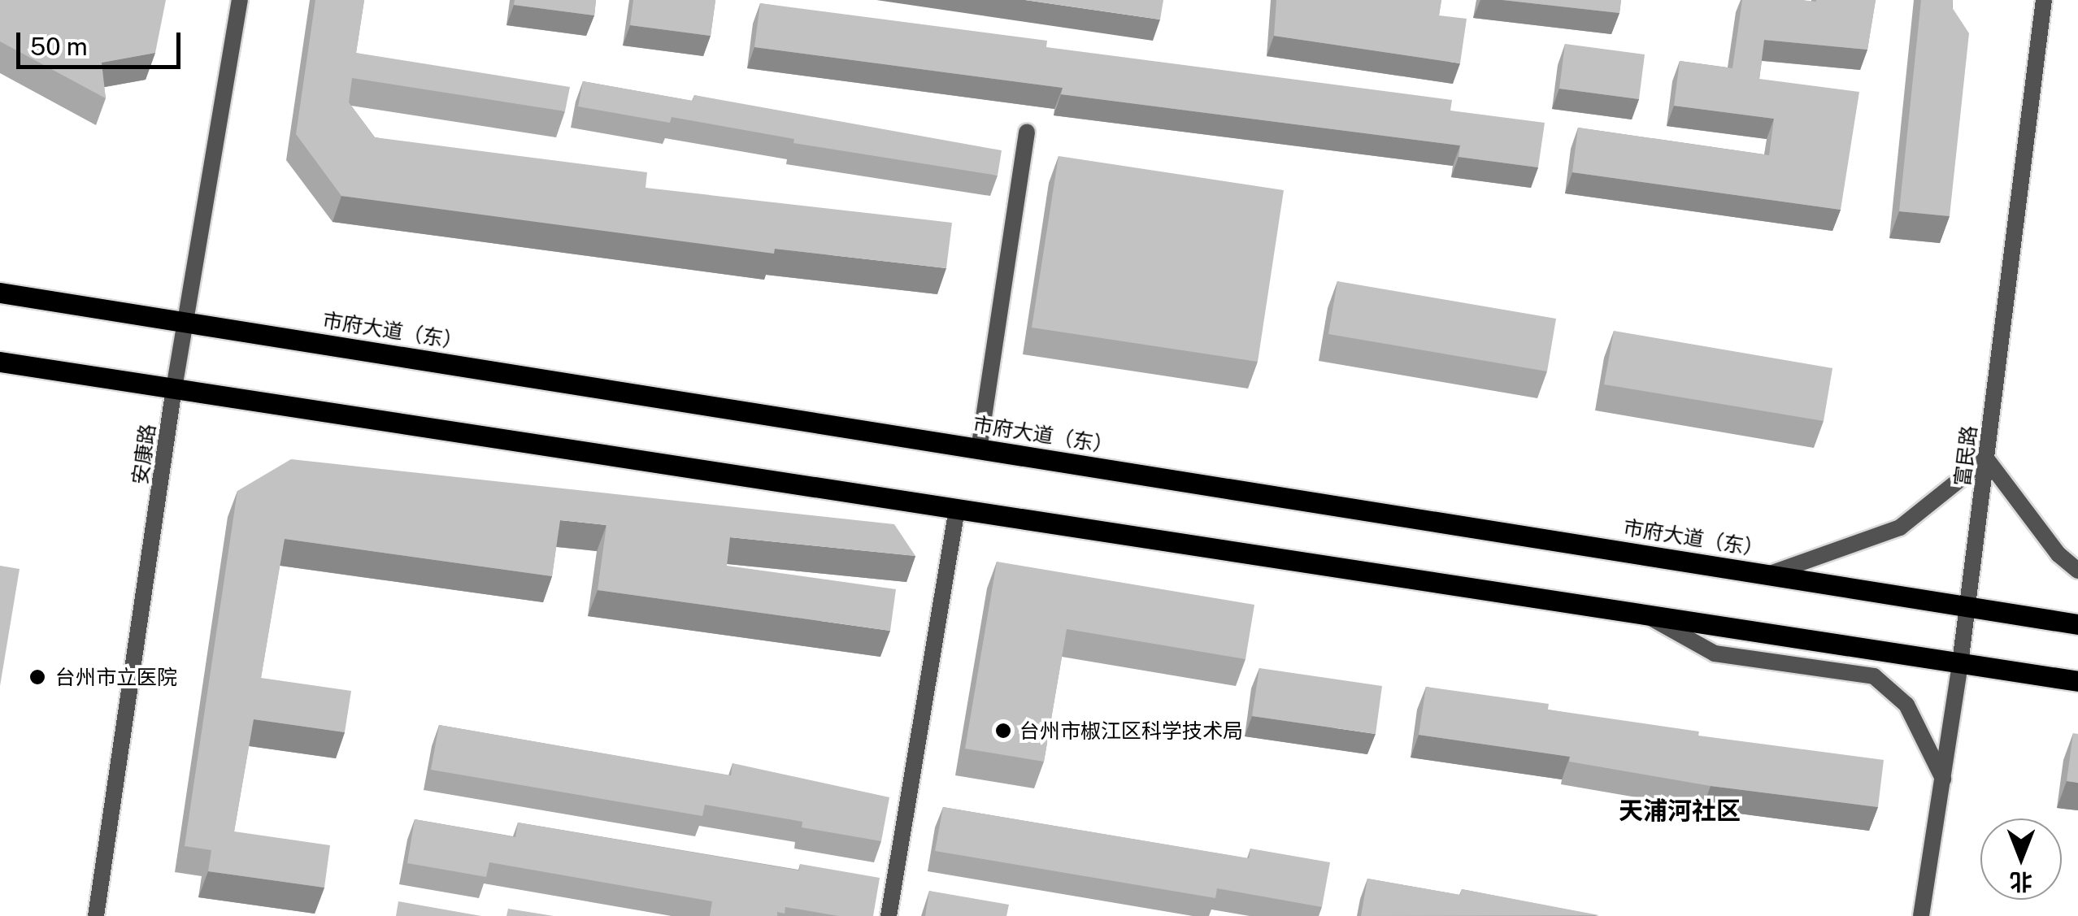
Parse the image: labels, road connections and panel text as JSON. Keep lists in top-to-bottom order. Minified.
{"streets":{"main road":["市府大道（东）"],"street":["安康路","富民路"]},"crossings":[["市府大道（东）","安康路"],["市府大道（东）","富民路"]],"districts":["天浦河社区"],"places":["台州市立医院","台州市椒江区科学技术局"],"scale_bar":"50 m","north":"bottom"}
